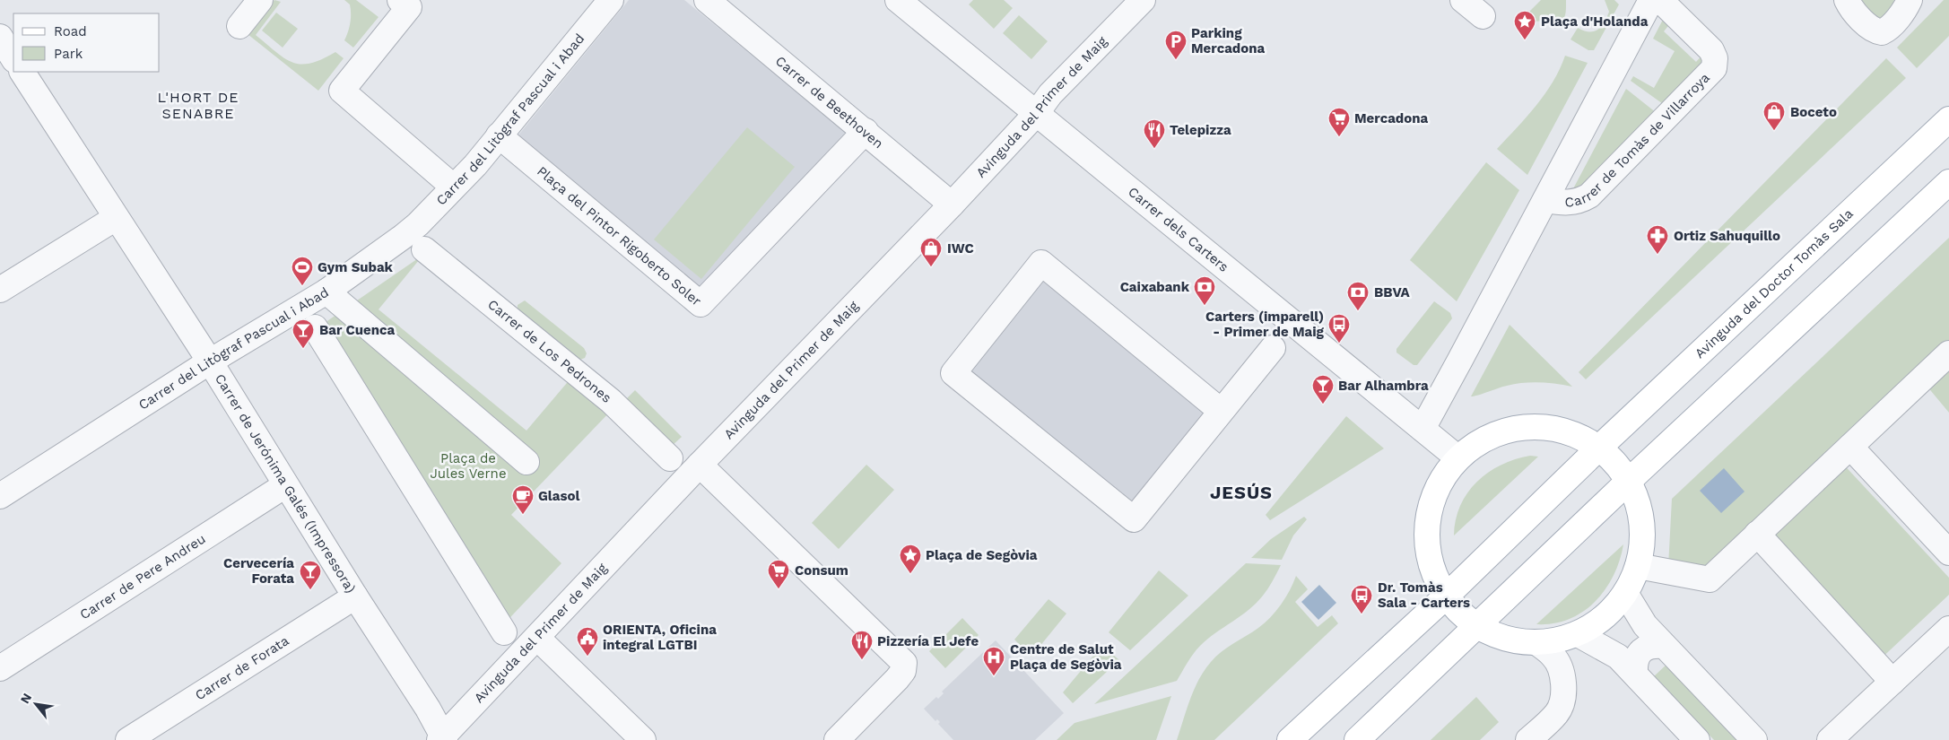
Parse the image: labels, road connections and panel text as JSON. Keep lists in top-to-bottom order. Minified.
{"streets":{"main road":["Avinguda del Doctor Tomàs Sala"],"street":["Carrer de Beethoven","Avinguda del Primer de Maig","Carrer del Litògraf Pascual i Abad","Carrer de Tomàs de Villarroya","Carrer dels Carters","Plaça del Pintor Rigoberto Soler","Carrer de Los Pedrones","Carrer de Jerónima Galés (Impressora)","Carrer de Pere Andreu","Carrer de Forata"]},"crossings":[["Carrer de Beethoven","Avinguda del Primer de Maig"],["Carrer de Beethoven","Plaça del Pintor Rigoberto Soler"],["Avinguda del Primer de Maig","Carrer dels Carters"],["Avinguda del Primer de Maig","Carrer de Jerónima Galés (Impressora)"],["Carrer del Litògraf Pascual i Abad","Plaça del Pintor Rigoberto Soler"],["Carrer del Litògraf Pascual i Abad","Carrer de Jerónima Galés (Impressora)"],["Carrer de Tomàs de Villarroya","Carrer dels Carters"],["Carrer de Jerónima Galés (Impressora)","Carrer de Pere Andreu"],["Carrer de Jerónima Galés (Impressora)","Carrer de Forata"]],"districts":["L'HORT DE SENABRE","JESÚS"],"parks":["Plaça de Jules Verne"],"places":{"place":["Plaça d'Holanda","Plaça de Segòvia"],"parking":["Parking Mercadona"],"shop":["Boceto","IWC"],"supermarket":["Mercadona","Consum"],"restaurant":["Telepizza","Pizzería El Jefe"],"pharmacy":["Ortiz Sahuquillo"],"sports":["Gym Subak"],"bank":["Caixabank","BBVA"],"bus stop":["Carters (imparell) - Primer de Maig","Dr. Tomàs Sala - Carters"],"bar":["Bar Cuenca","Bar Alhambra","Cervecería Forata"],"cafe":["Glasol"],"public building":["ORIENTA, Oficina integral LGTBI"],"hospital":["Centre de Salut Plaça de Segòvia"]},"legend":["Road","Park"],"north":"top left"}
